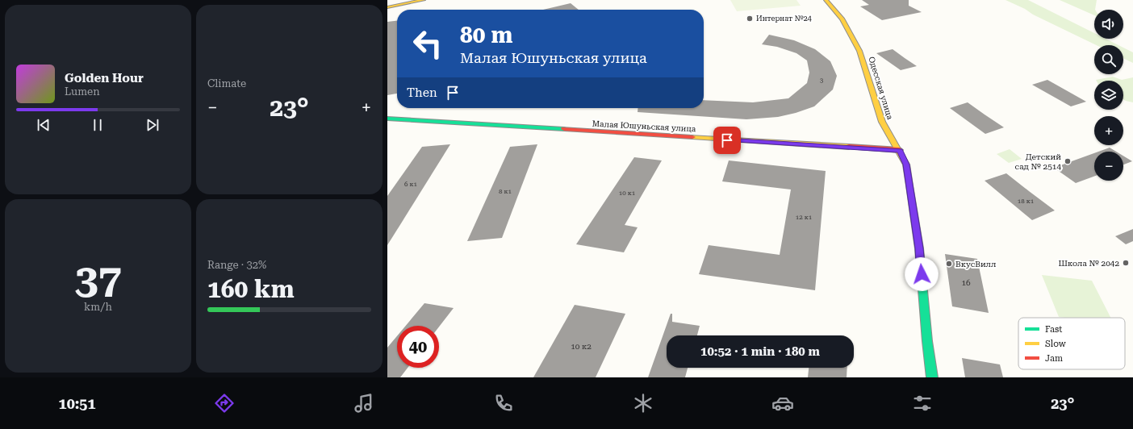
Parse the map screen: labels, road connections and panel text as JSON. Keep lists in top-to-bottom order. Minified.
{"streets":{"street":["Одесская улица","Малая Юшуньская улица"]},"crossings":[["Одесская улица","Малая Юшуньская улица"]],"places":["Интернат №24","Детский сад № 2514","Школа № 2042","ВкусВилл"],"house_numbers":["3","6 к1","8 к1","10 к1","18 к1","12 к1","16","10 к2"],"legend":["Fast","Slow","Jam"],"page":{"tile":["Climate",["37","km/h"],["Range · 32%","160 km"]],"map_buttons":["+","−"],"turn":["80 m","Малая Юшуньская улица"],"song":["Golden Hour","Lumen"],"then":"Then","heat":["−","23°","+"],"limit":"40","trip":"10:52 · 1 min · 180 m","tabs":["10:51","23°"]}}
